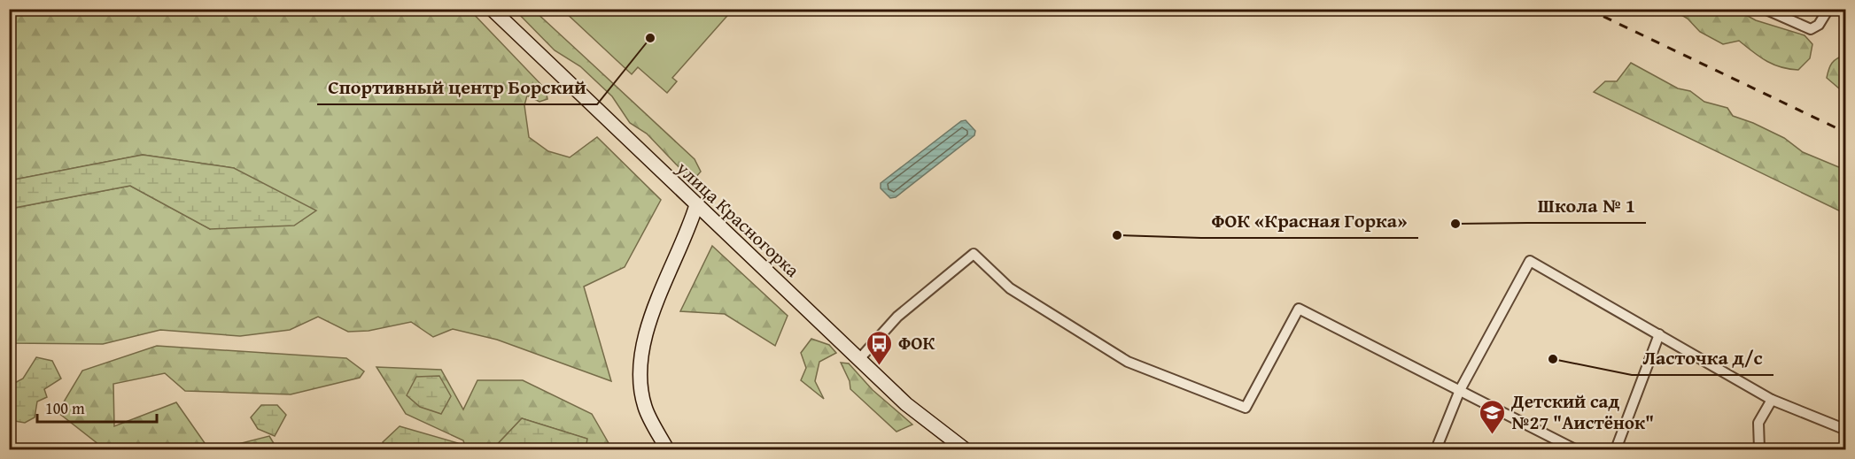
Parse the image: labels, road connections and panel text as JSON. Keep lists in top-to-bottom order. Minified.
{"streets":{"main road":["улица Красногорка"]},"places":{"other":["Спортивный центр Борский","Школа № 1","ФОК «Красная Горка»","Ласточка д/с"],"bus stop":["ФОК"],"school or university":["Детский сад №27 \"Аистёнок\""]},"scale_bar":"100 m"}
